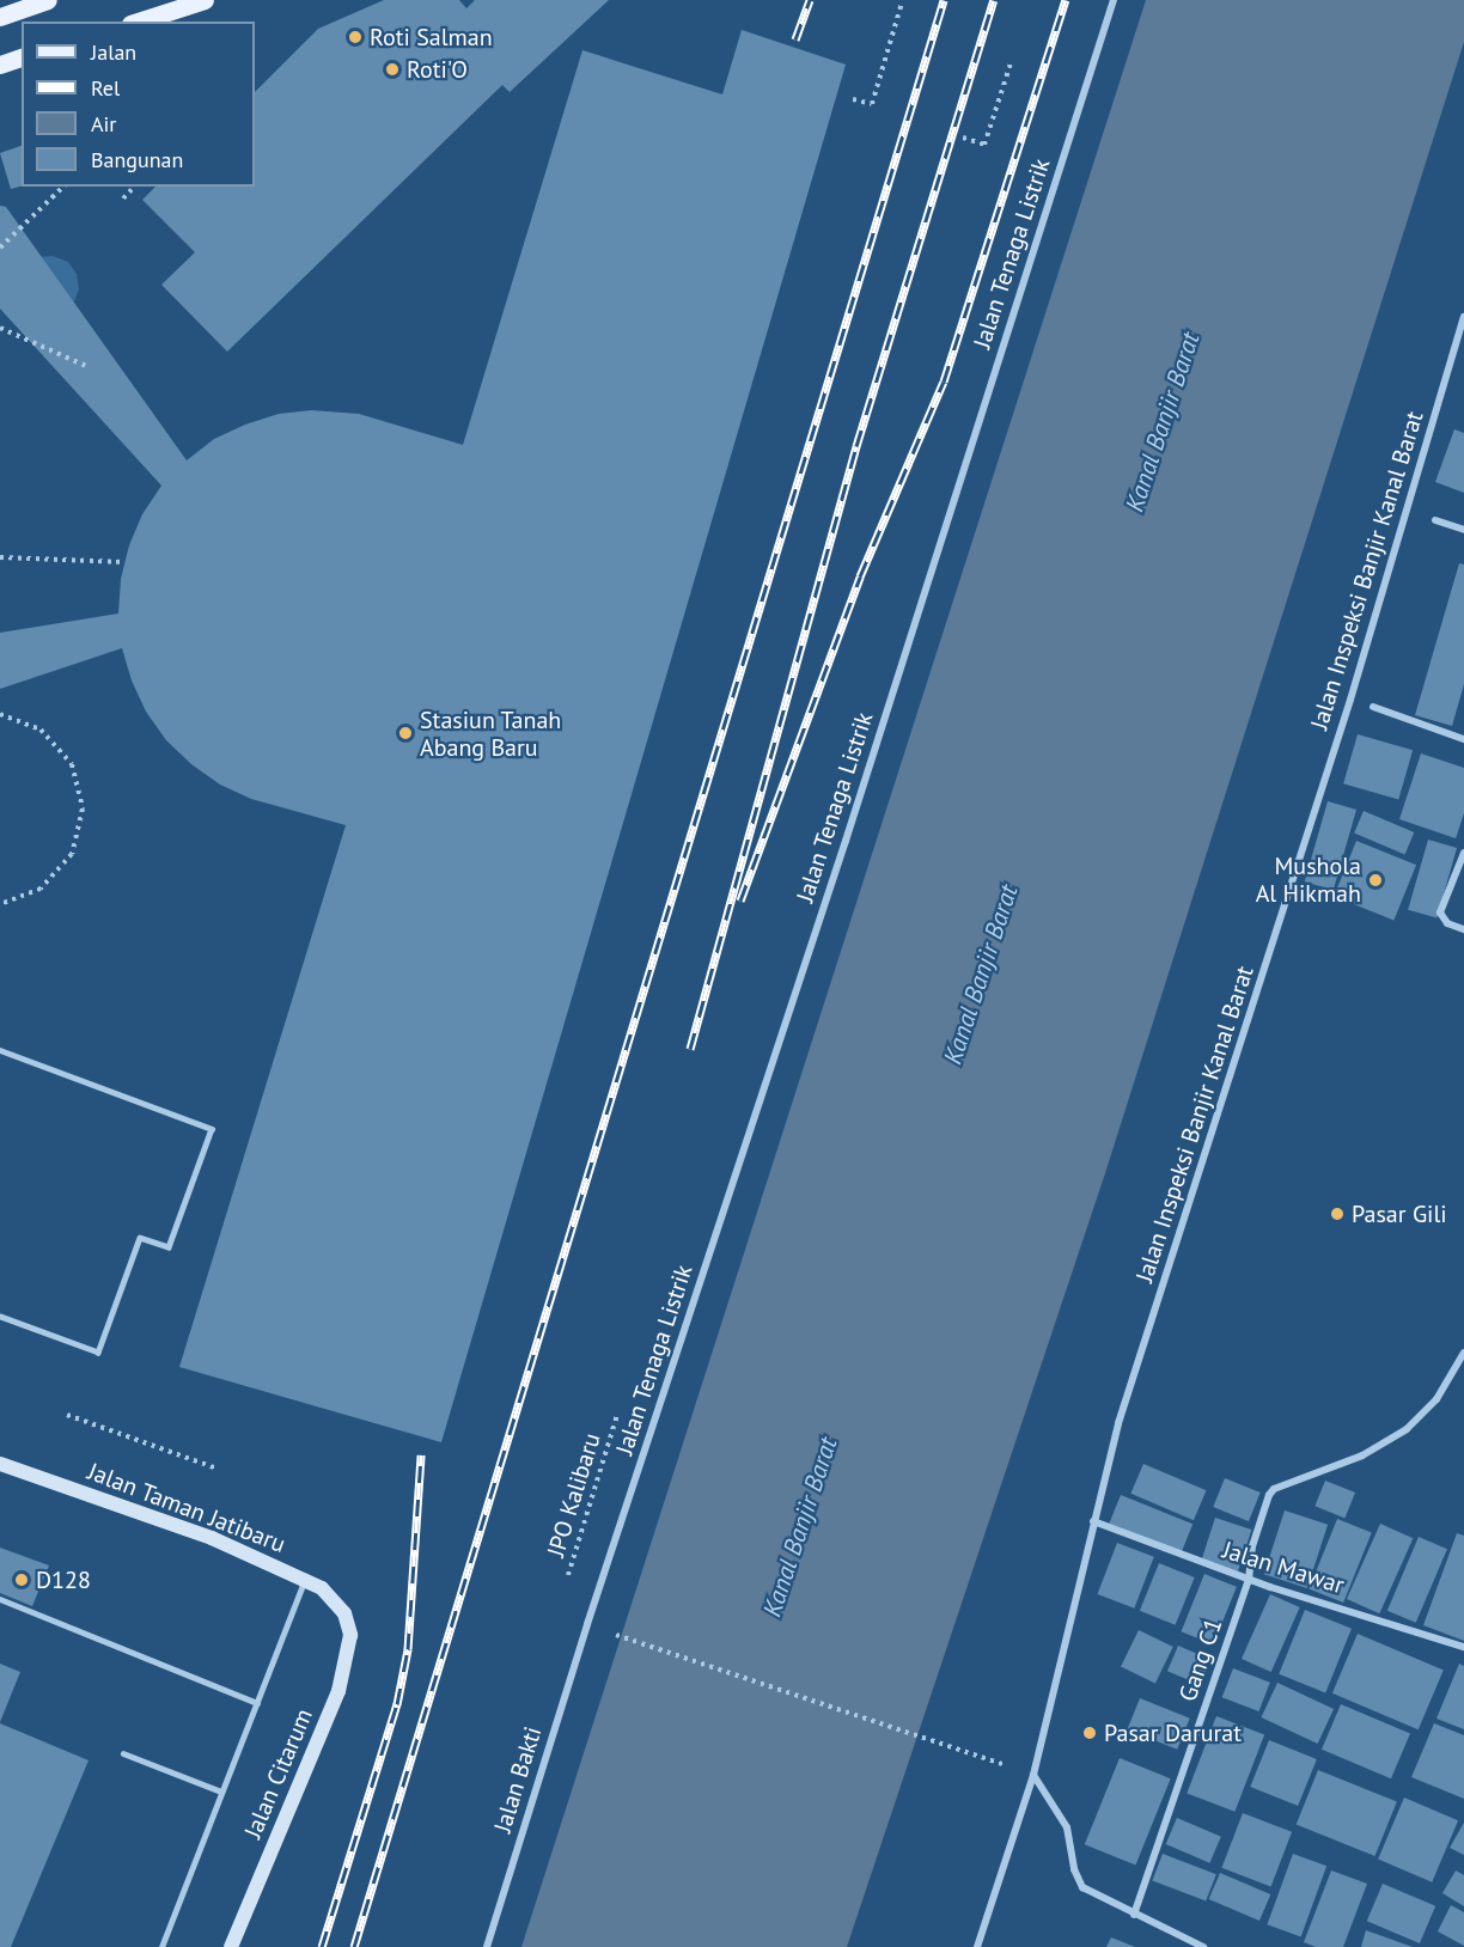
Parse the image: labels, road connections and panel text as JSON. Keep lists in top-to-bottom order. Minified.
{"streets":{"street":["Jalan Tenaga Listrik","Jalan Inspeksi Banjir Kanal Barat","Jalan Taman Jatibaru","Jalan Mawar","Gang C1","Jalan Citarum","Jalan Bakti"],"path":["JPO Kalibaru"]},"crossings":[["Jalan Tenaga Listrik","Jalan Bakti"],["Jalan Inspeksi Banjir Kanal Barat","Jalan Mawar"],["Jalan Taman Jatibaru","Jalan Citarum"],["Jalan Mawar","Gang C1"]],"water":["Kanal Banjir Barat"],"places":["Roti Salman","Roti'O","Stasiun Tanah Abang Baru","Mushola Al Hikmah","Pasar Gili","D128","Pasar Darurat"],"legend":["Jalan","Rel","Air","Bangunan"]}
